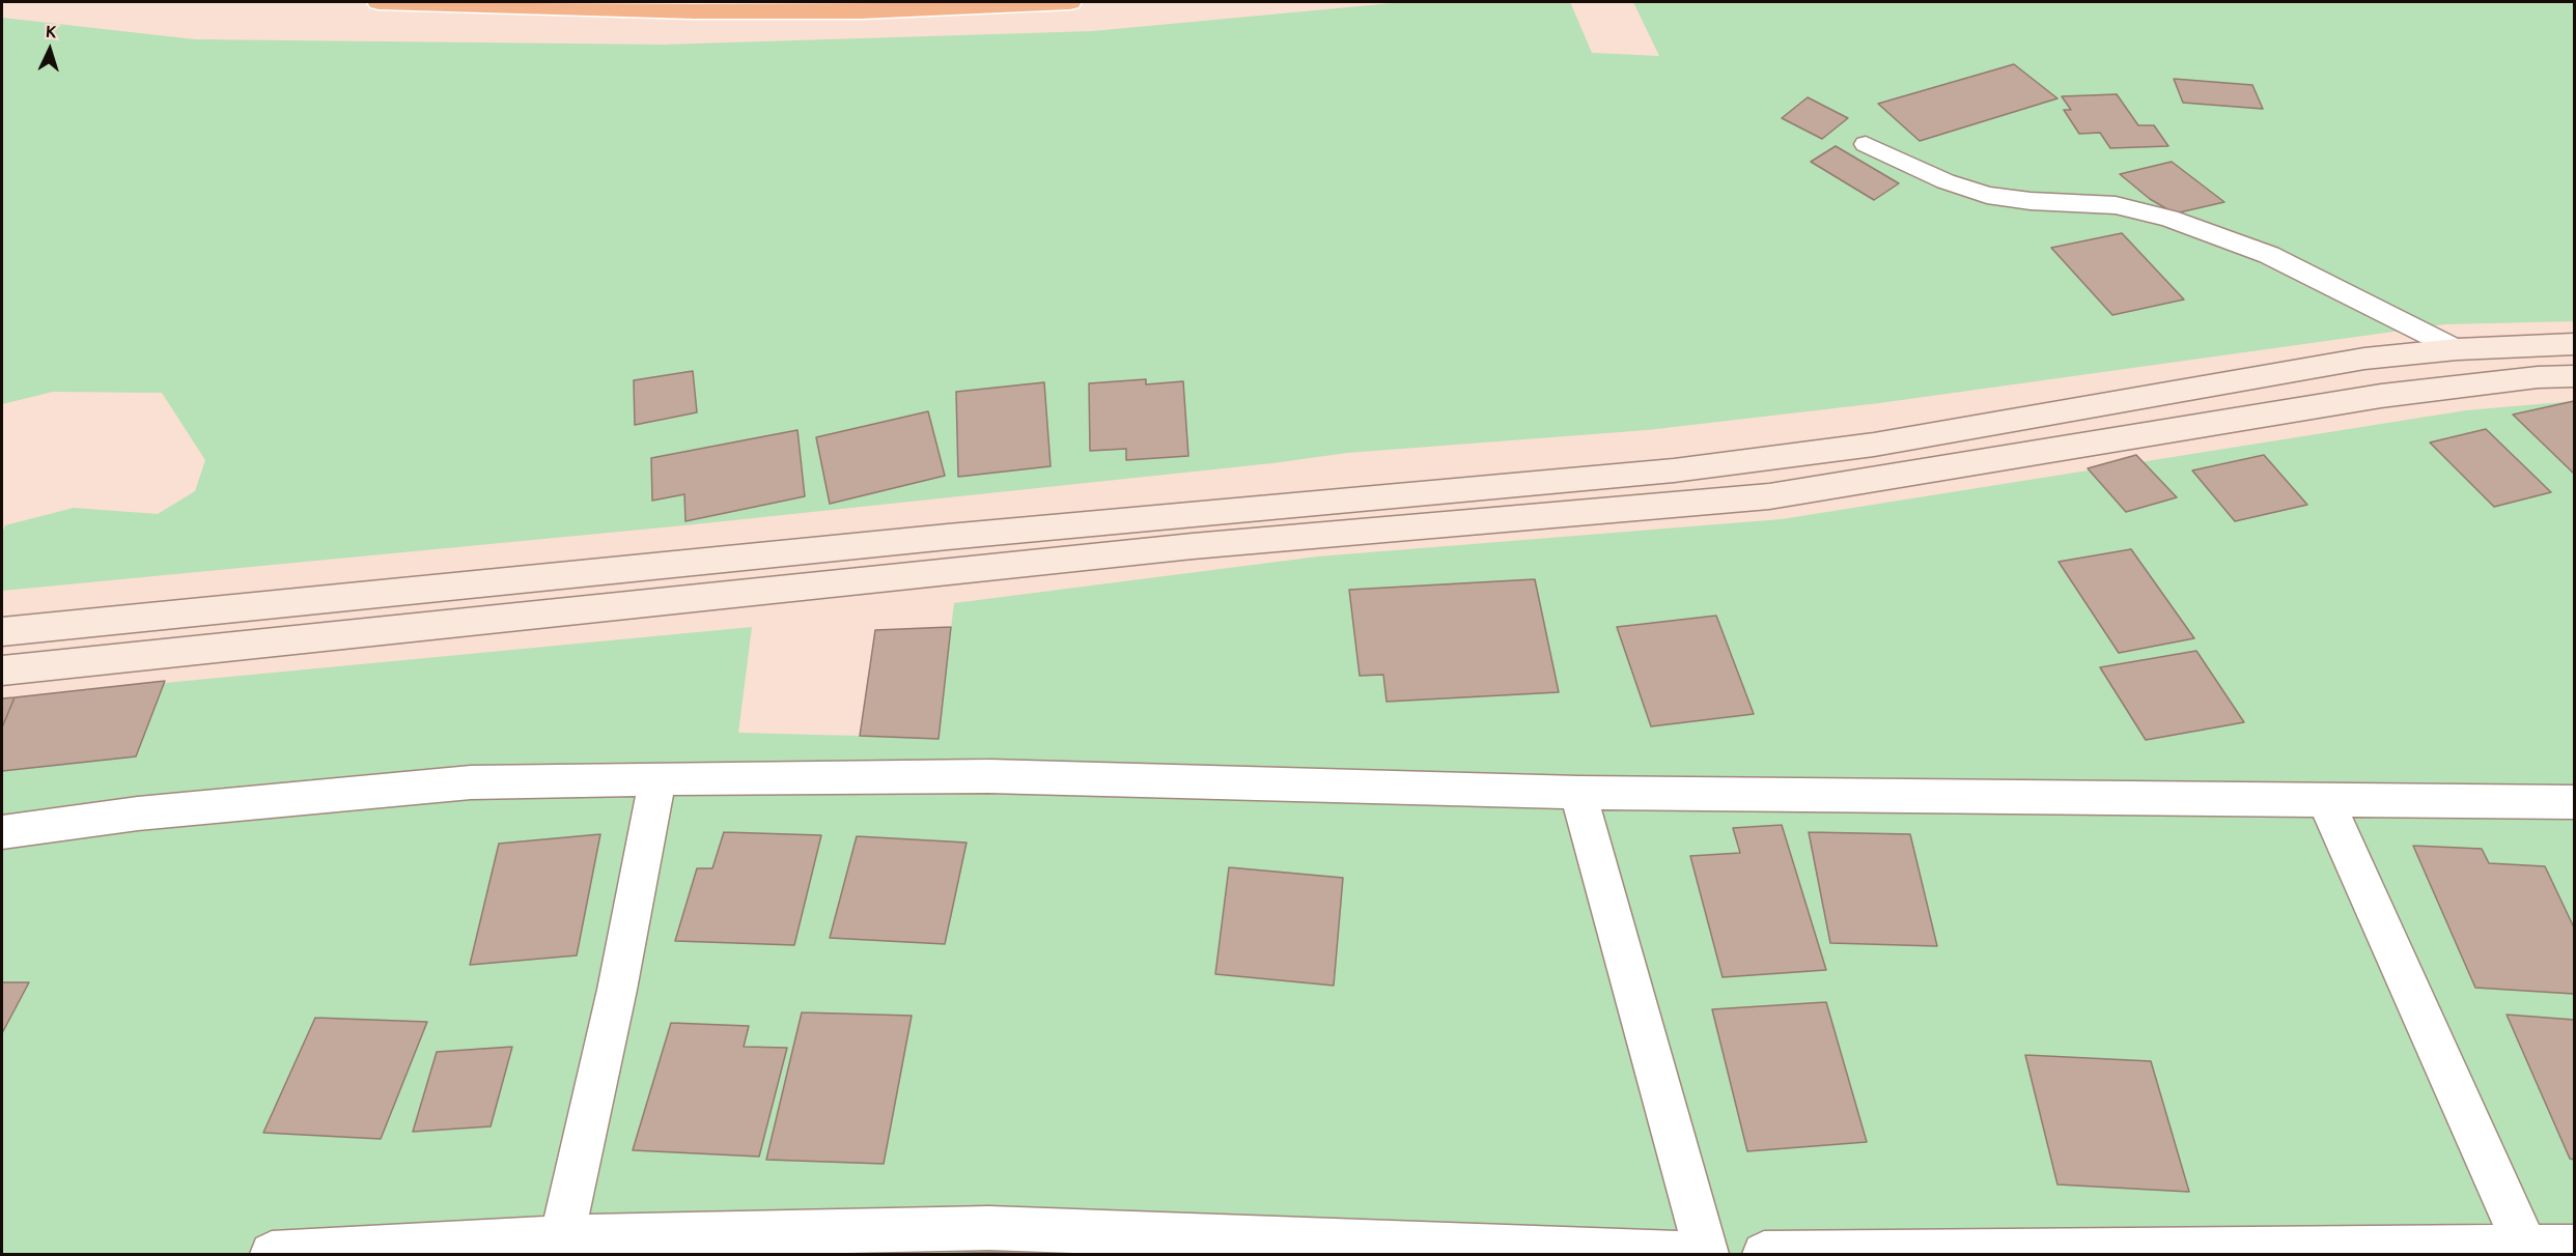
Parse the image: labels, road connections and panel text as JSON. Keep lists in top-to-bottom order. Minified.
{"north":"top"}
